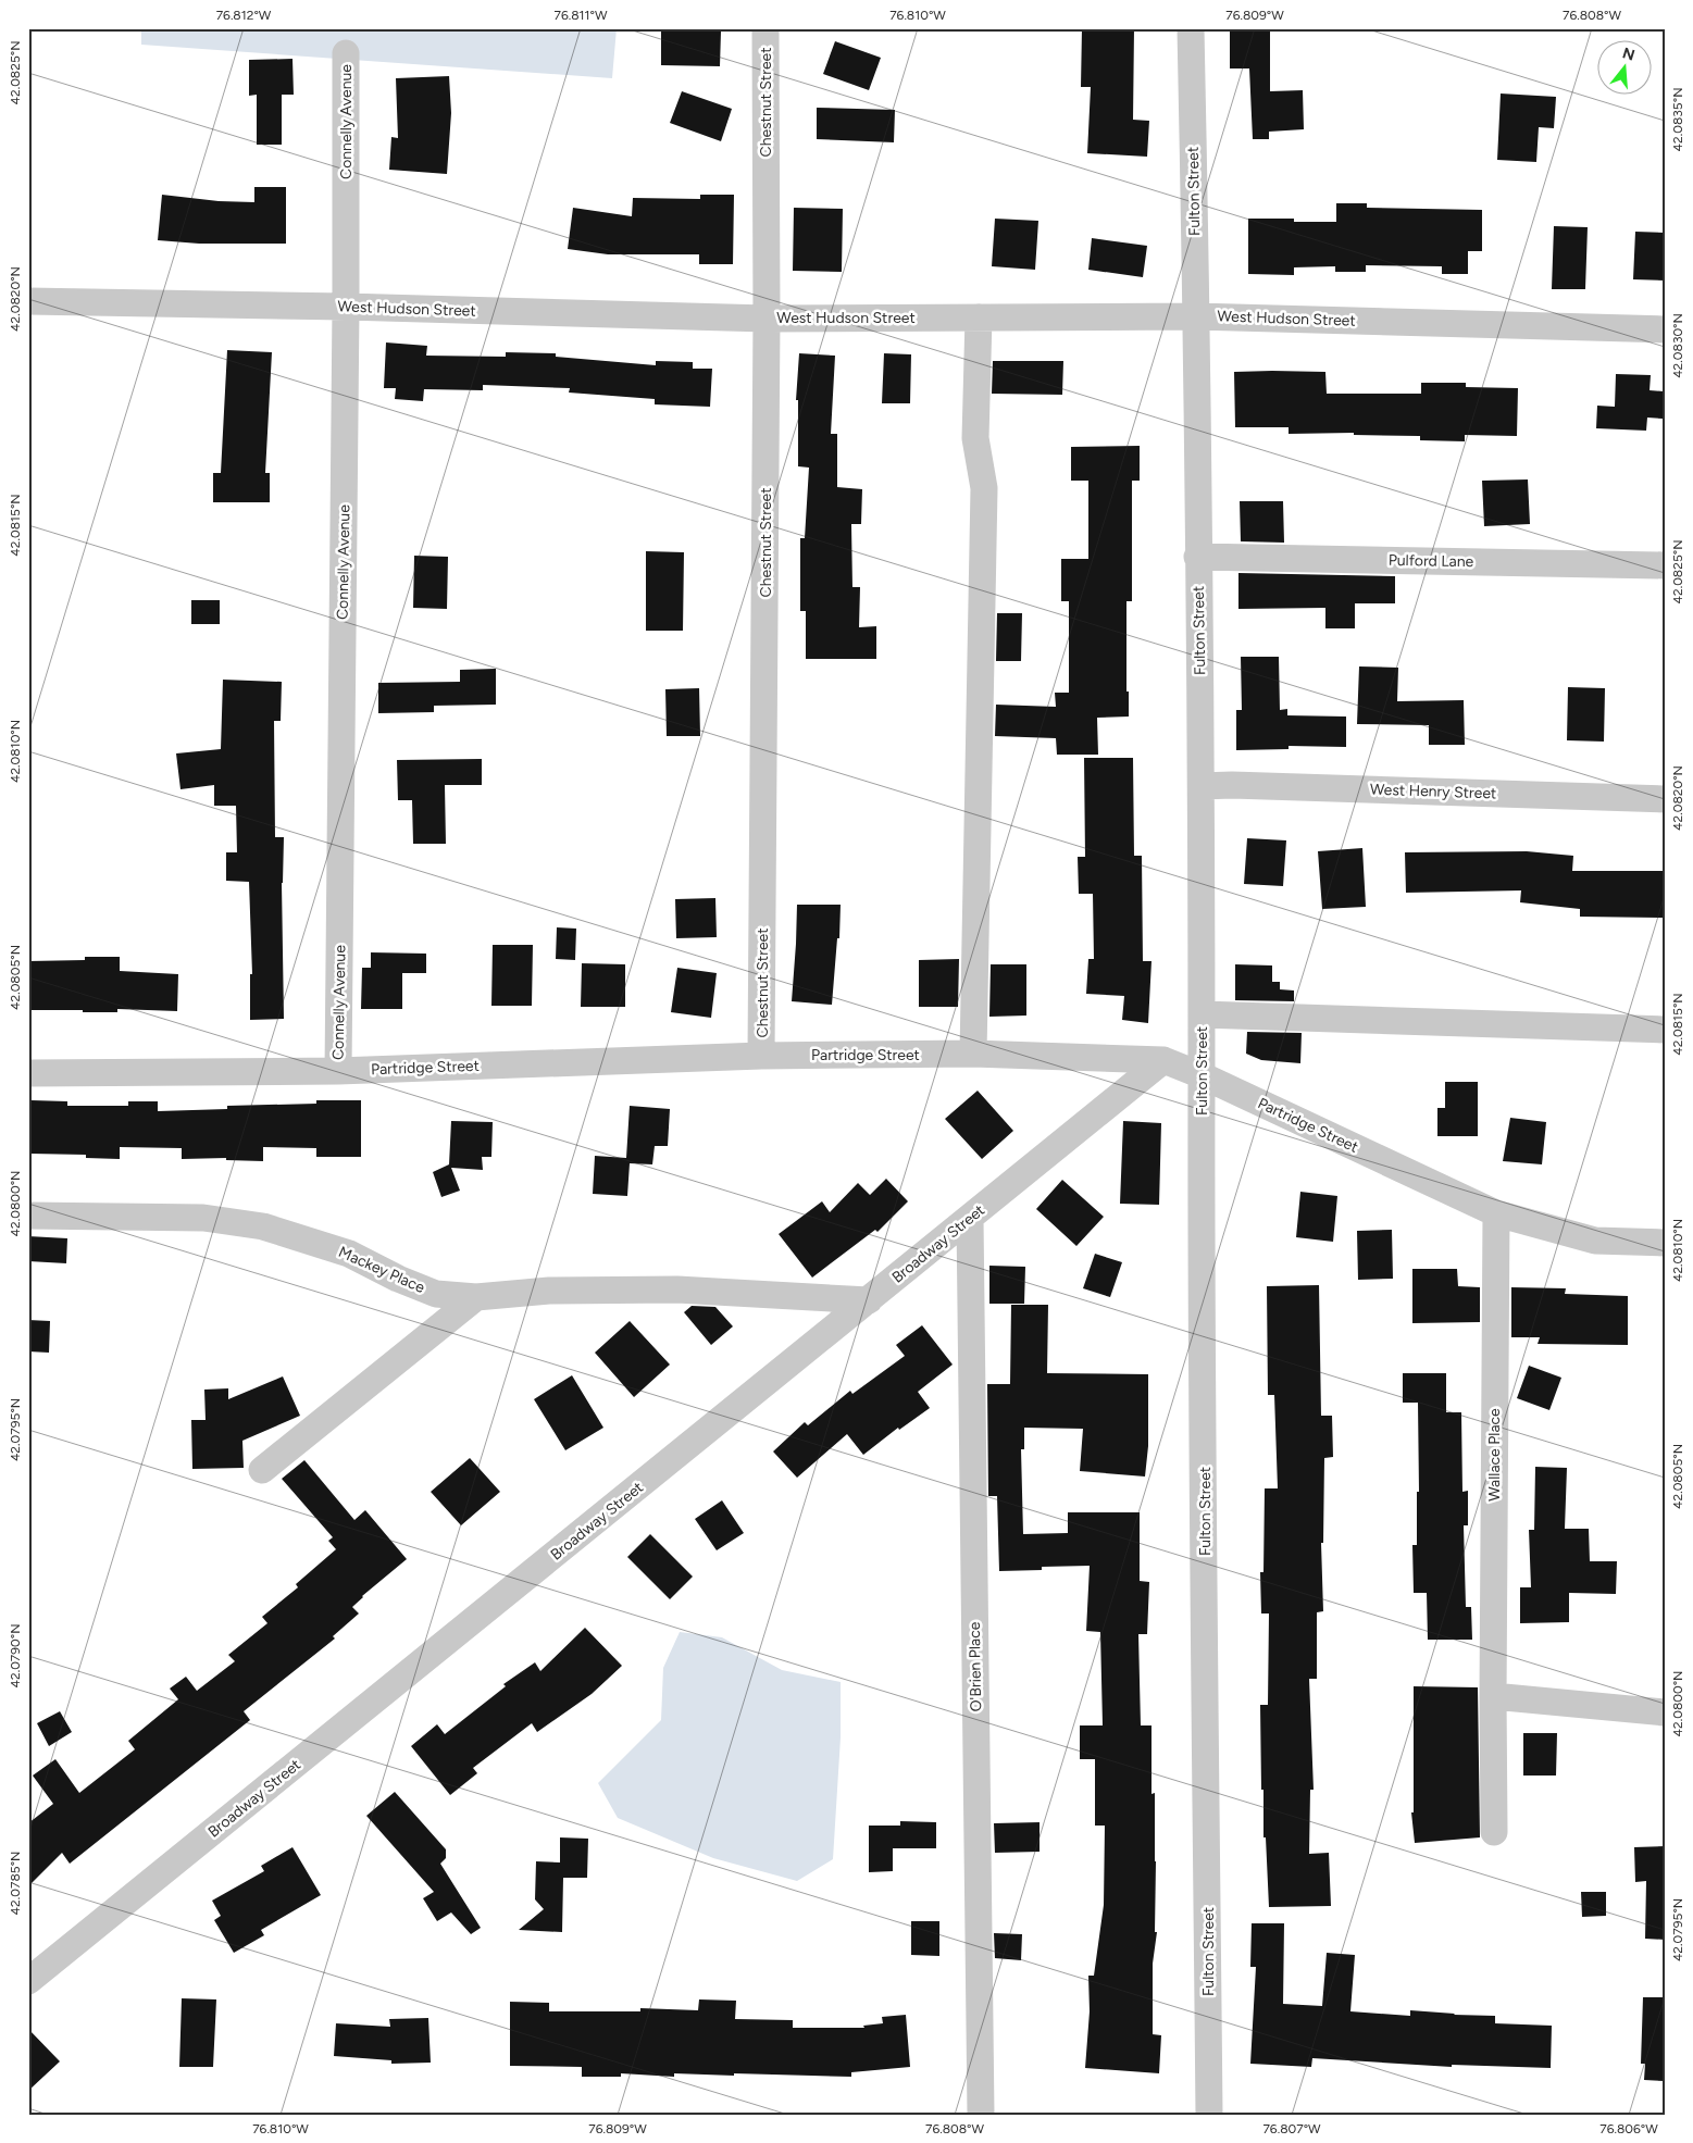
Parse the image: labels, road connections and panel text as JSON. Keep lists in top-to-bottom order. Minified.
{"streets":{"street":["Chestnut Street","Connelly Avenue","Fulton Street","West Hudson Street","Pulford Lane","West Henry Street","Partridge Street","Broadway Street","Mackey Place","Wallace Place","O'Brien Place"]},"crossings":[["Chestnut Street","West Hudson Street"],["Chestnut Street","Partridge Street"],["Connelly Avenue","West Hudson Street"],["Connelly Avenue","Partridge Street"],["Fulton Street","West Hudson Street"],["Fulton Street","Pulford Lane"],["Fulton Street","West Henry Street"],["Fulton Street","Partridge Street"],["Partridge Street","Broadway Street"],["Partridge Street","Wallace Place"],["Broadway Street","Mackey Place"],["Broadway Street","O'Brien Place"]],"north":"top","coordinates":["76.812°W","76.811°W","76.810°W","76.809°W","76.808°W","42.0825°N","42.0835°N","42.0820°N","42.0830°N","42.0815°N","42.0810°N","42.0805°N","42.0800°N","42.0795°N","42.0790°N","42.0785°N","76.807°W","76.806°W"]}
